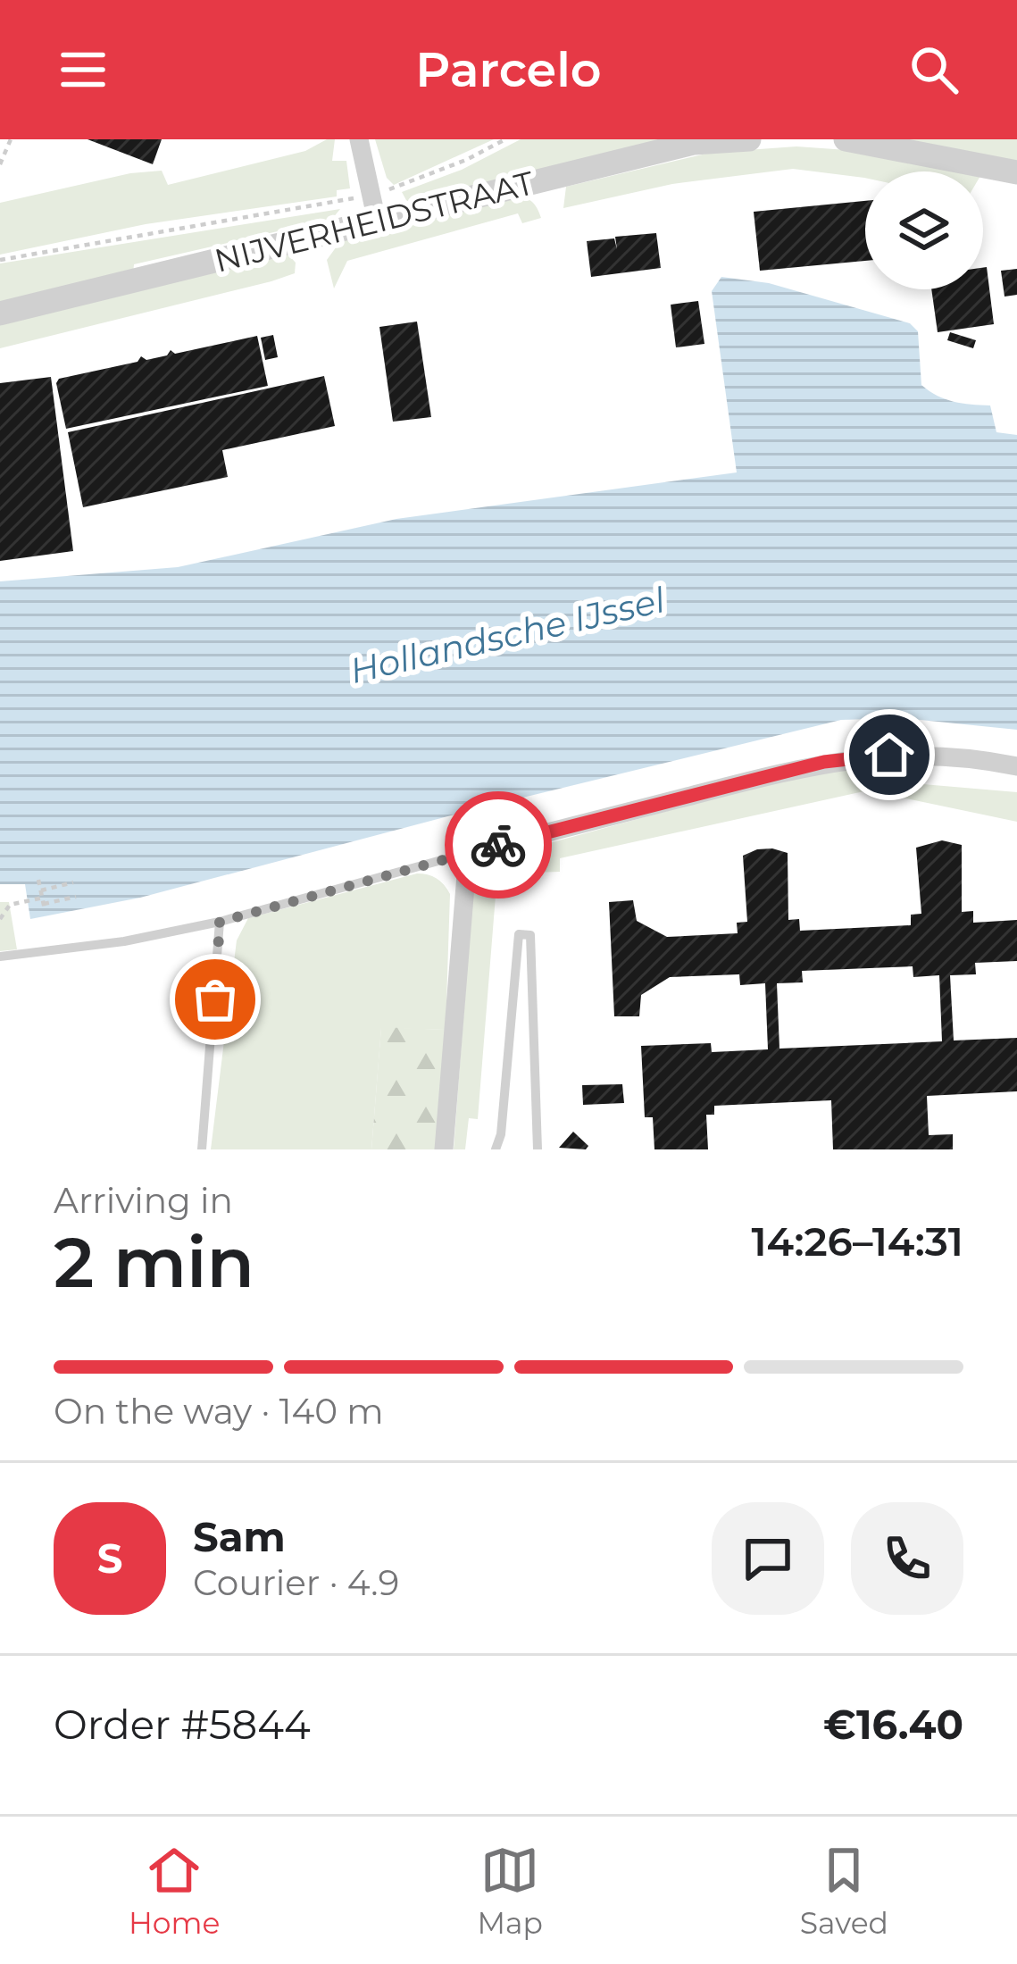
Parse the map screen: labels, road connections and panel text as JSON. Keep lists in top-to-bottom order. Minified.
{"streets":{"street":["NIJVERHEIDSTRAAT"]},"water":["Hollandsche IJssel"],"page":{"header":"Parcelo","heading":["2 min","Arriving in","14:26–14:31"],"panel":["Sam","Courier · 4.9","Order #5844","€16.40"],"bar":"On the way · 140 m","round":"S","tabs":["Home","Map","Saved"]}}
